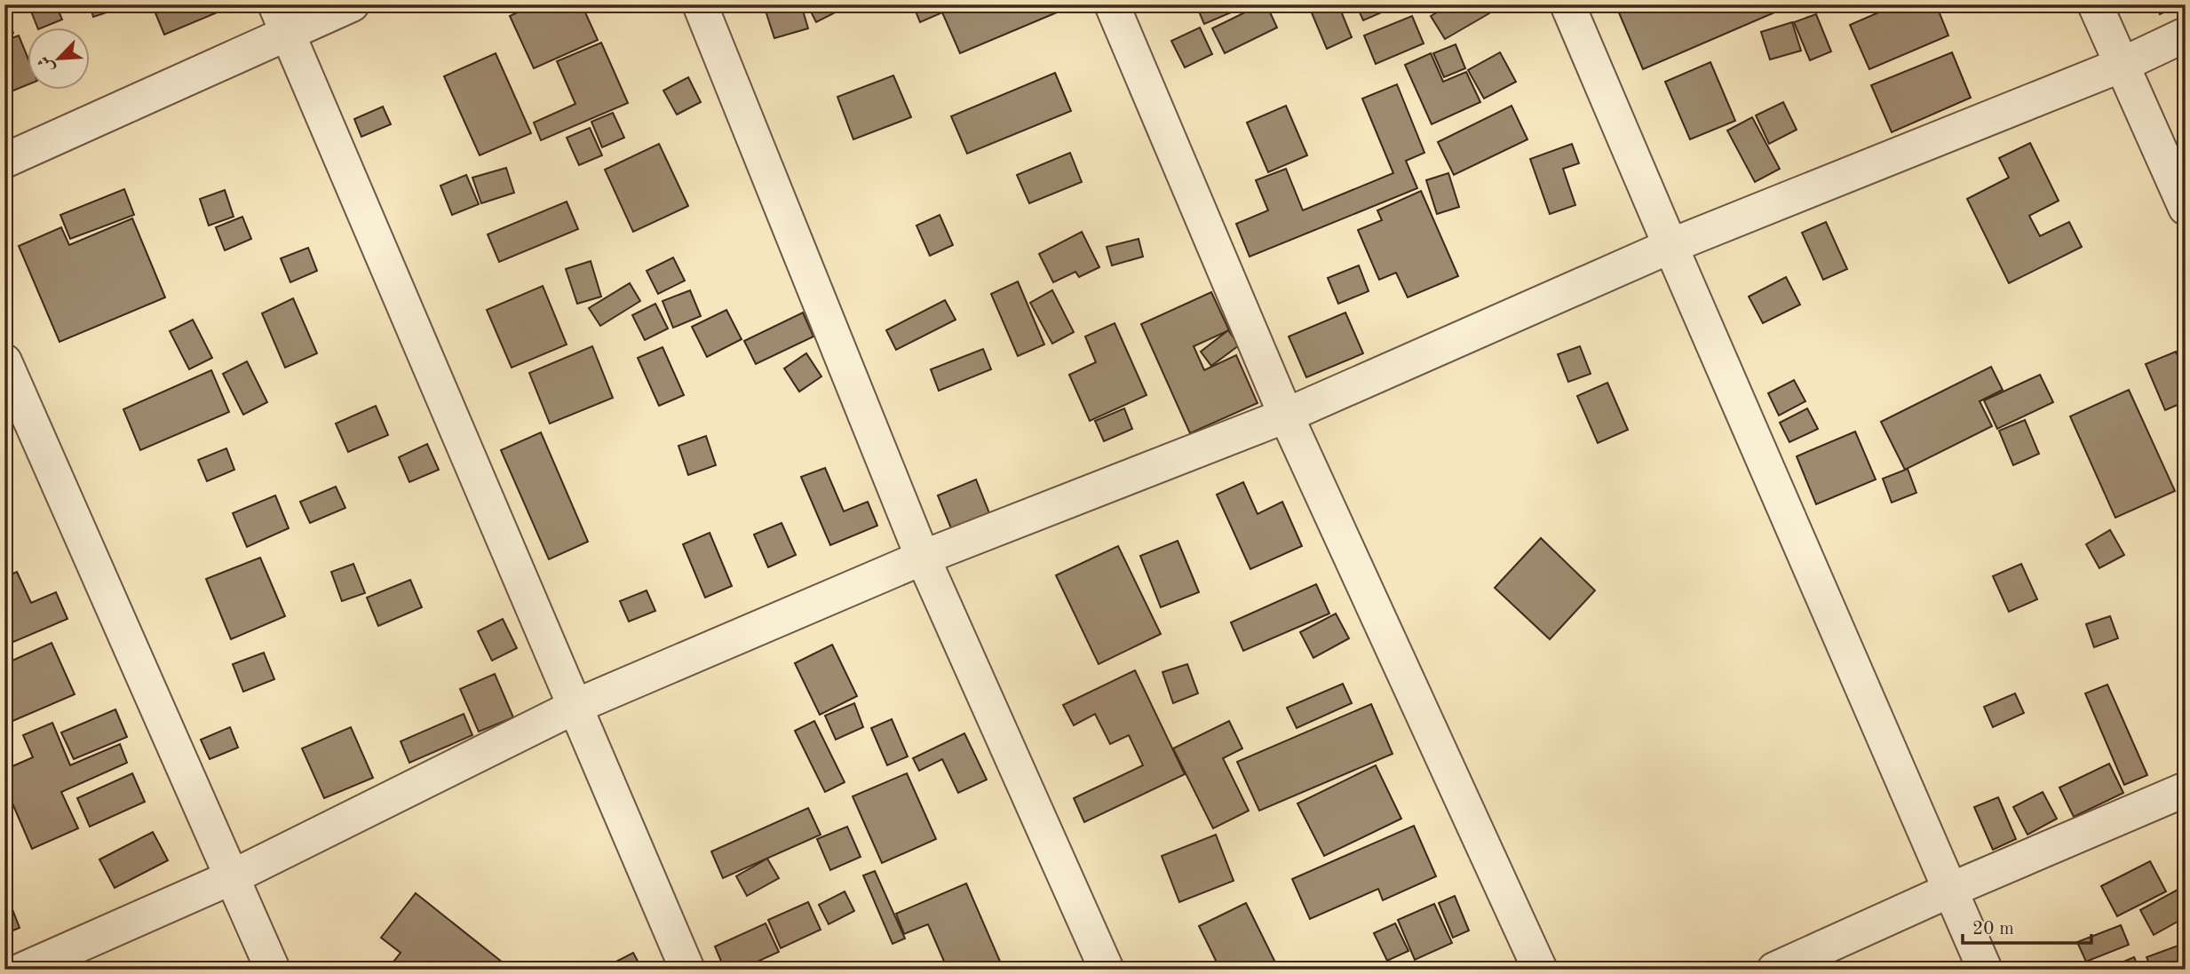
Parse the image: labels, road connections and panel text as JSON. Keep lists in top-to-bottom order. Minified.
{"scale_bar":"20 m","north":"bottom left"}
